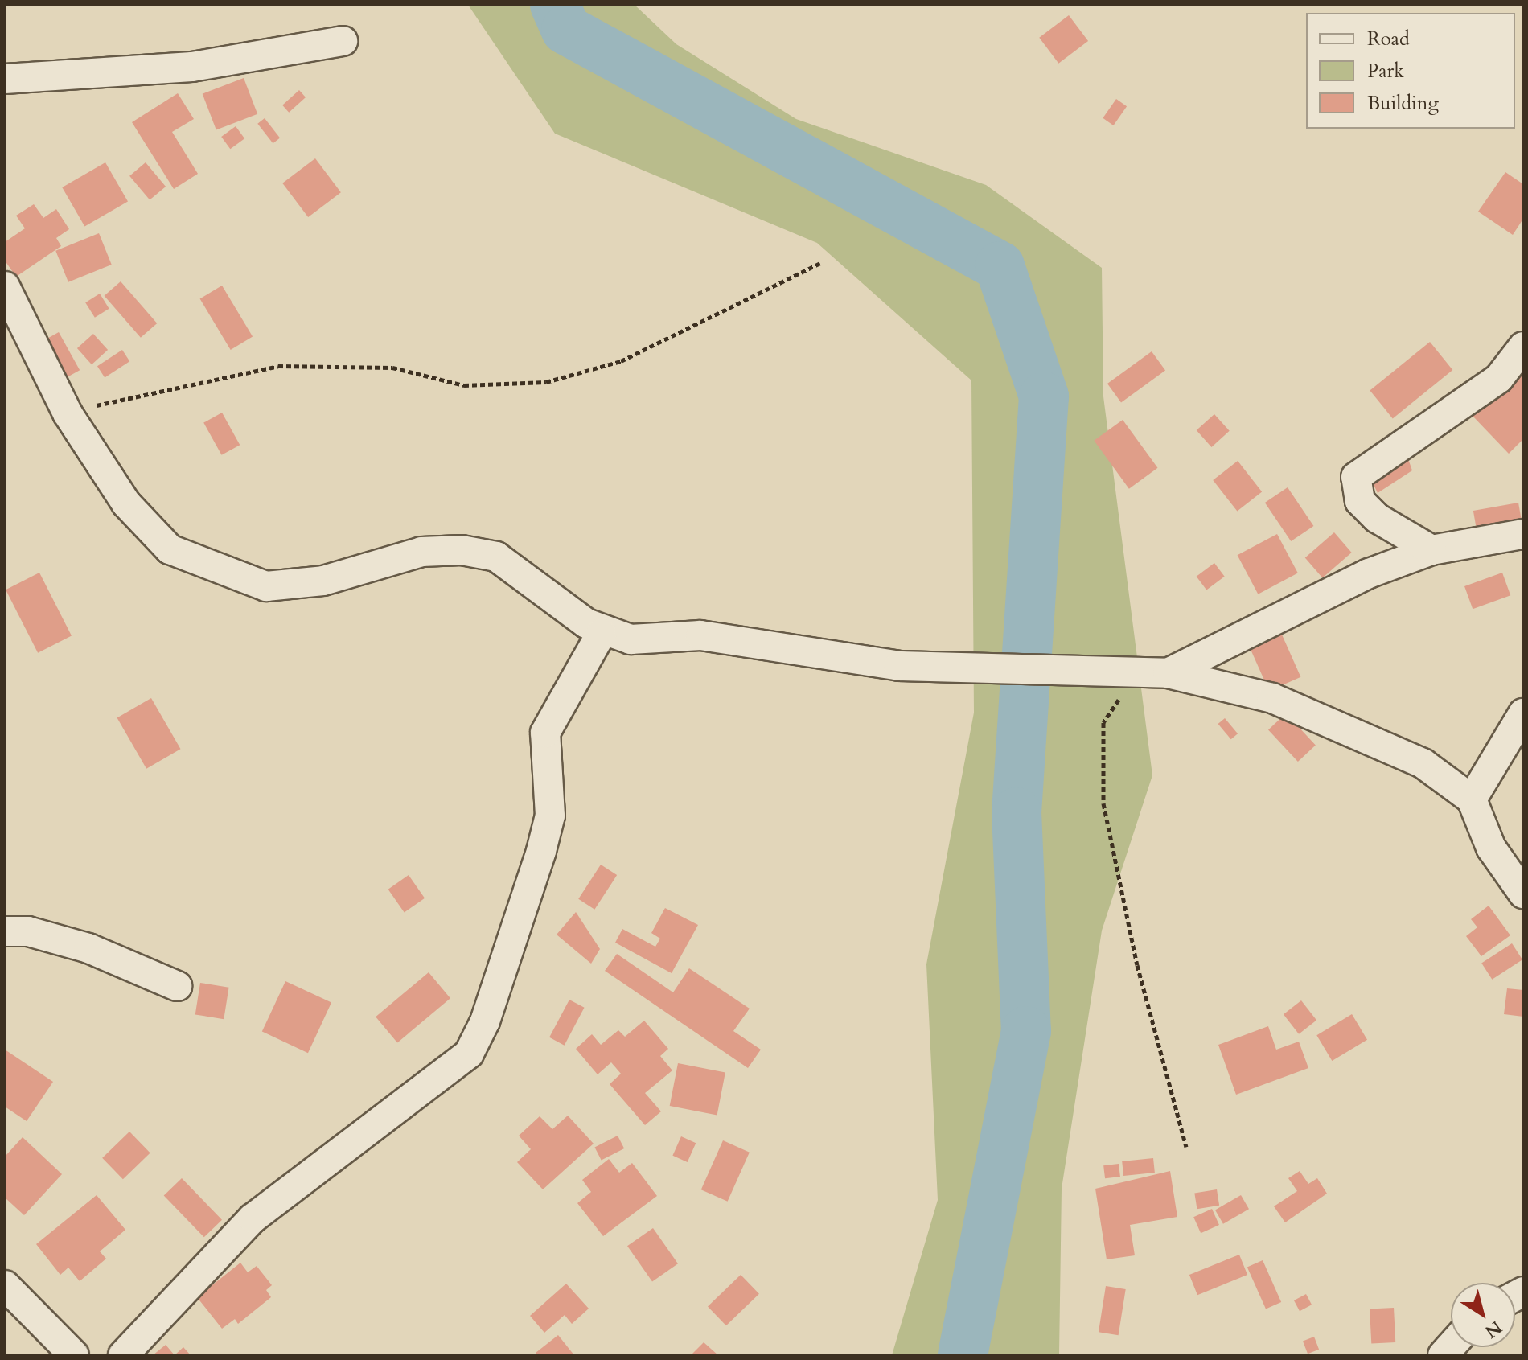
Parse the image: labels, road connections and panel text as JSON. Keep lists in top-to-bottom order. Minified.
{"legend":["Road","Park","Building"],"north":"bottom right"}
